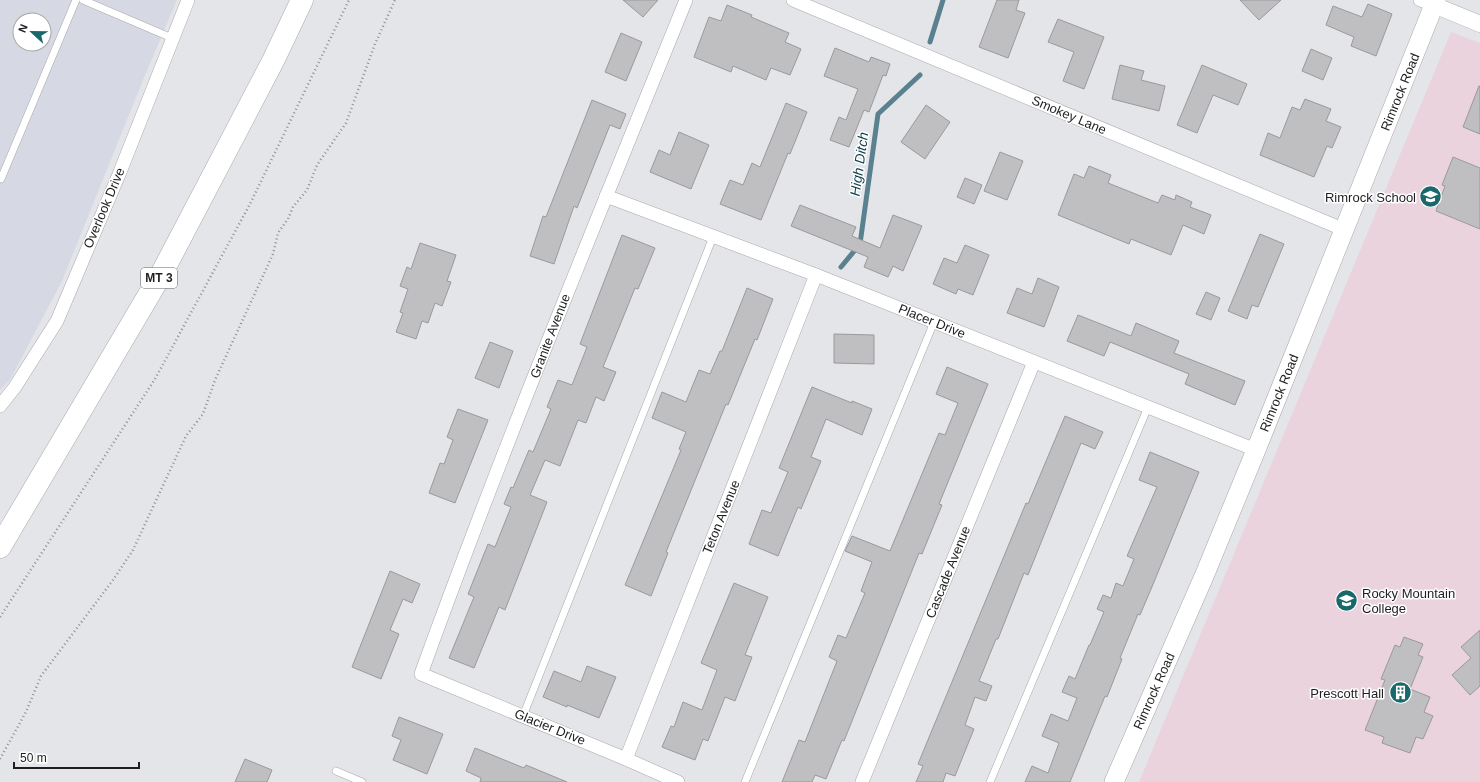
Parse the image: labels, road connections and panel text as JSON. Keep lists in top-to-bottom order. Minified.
{"streets":{"highway":["MT 3"],"main road":["Rimrock Road"],"street":["Smokey Lane","Overlook Drive","Placer Drive","Granite Avenue","Teton Avenue","Cascade Avenue","Glacier Drive"]},"crossings":[["Rimrock Road","Smokey Lane"],["Rimrock Road","Placer Drive"],["Placer Drive","Granite Avenue"],["Placer Drive","Teton Avenue"],["Placer Drive","Cascade Avenue"],["Granite Avenue","Glacier Drive"],["Teton Avenue","Glacier Drive"]],"water":["High Ditch"],"places":{"school or university":["Rimrock School","Rocky Mountain College"],"building":["Prescott Hall"]},"scale_bar":"50 m","north":"left"}
